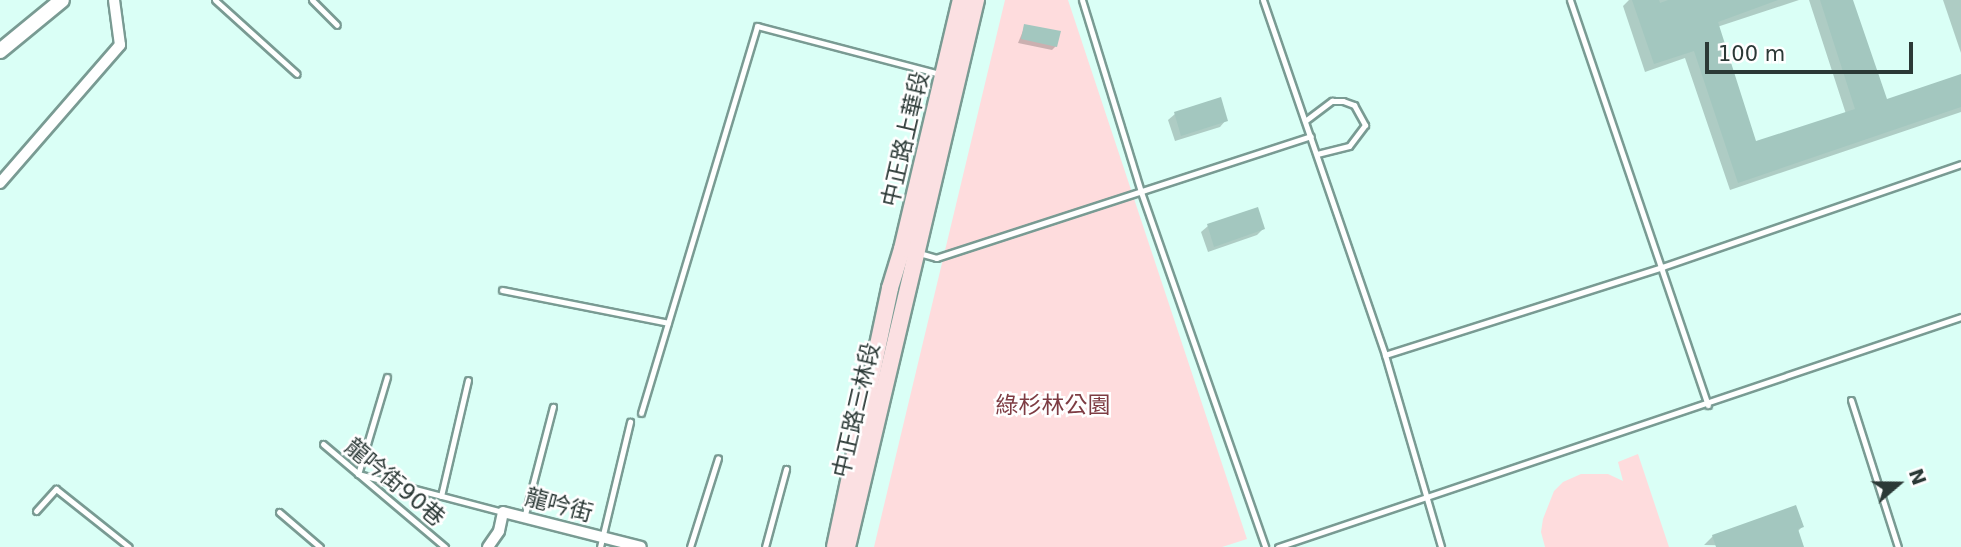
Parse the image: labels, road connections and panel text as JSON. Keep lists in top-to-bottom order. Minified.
{"streets":{"main road":["中正路上華段","中正路三林段"],"street":["龍吟街"],"lane":["龍吟街90巷"]},"crossings":[["中正路上華段","中正路三林段"]],"parks":["綠杉林公園"],"scale_bar":"100 m","north":"right"}
